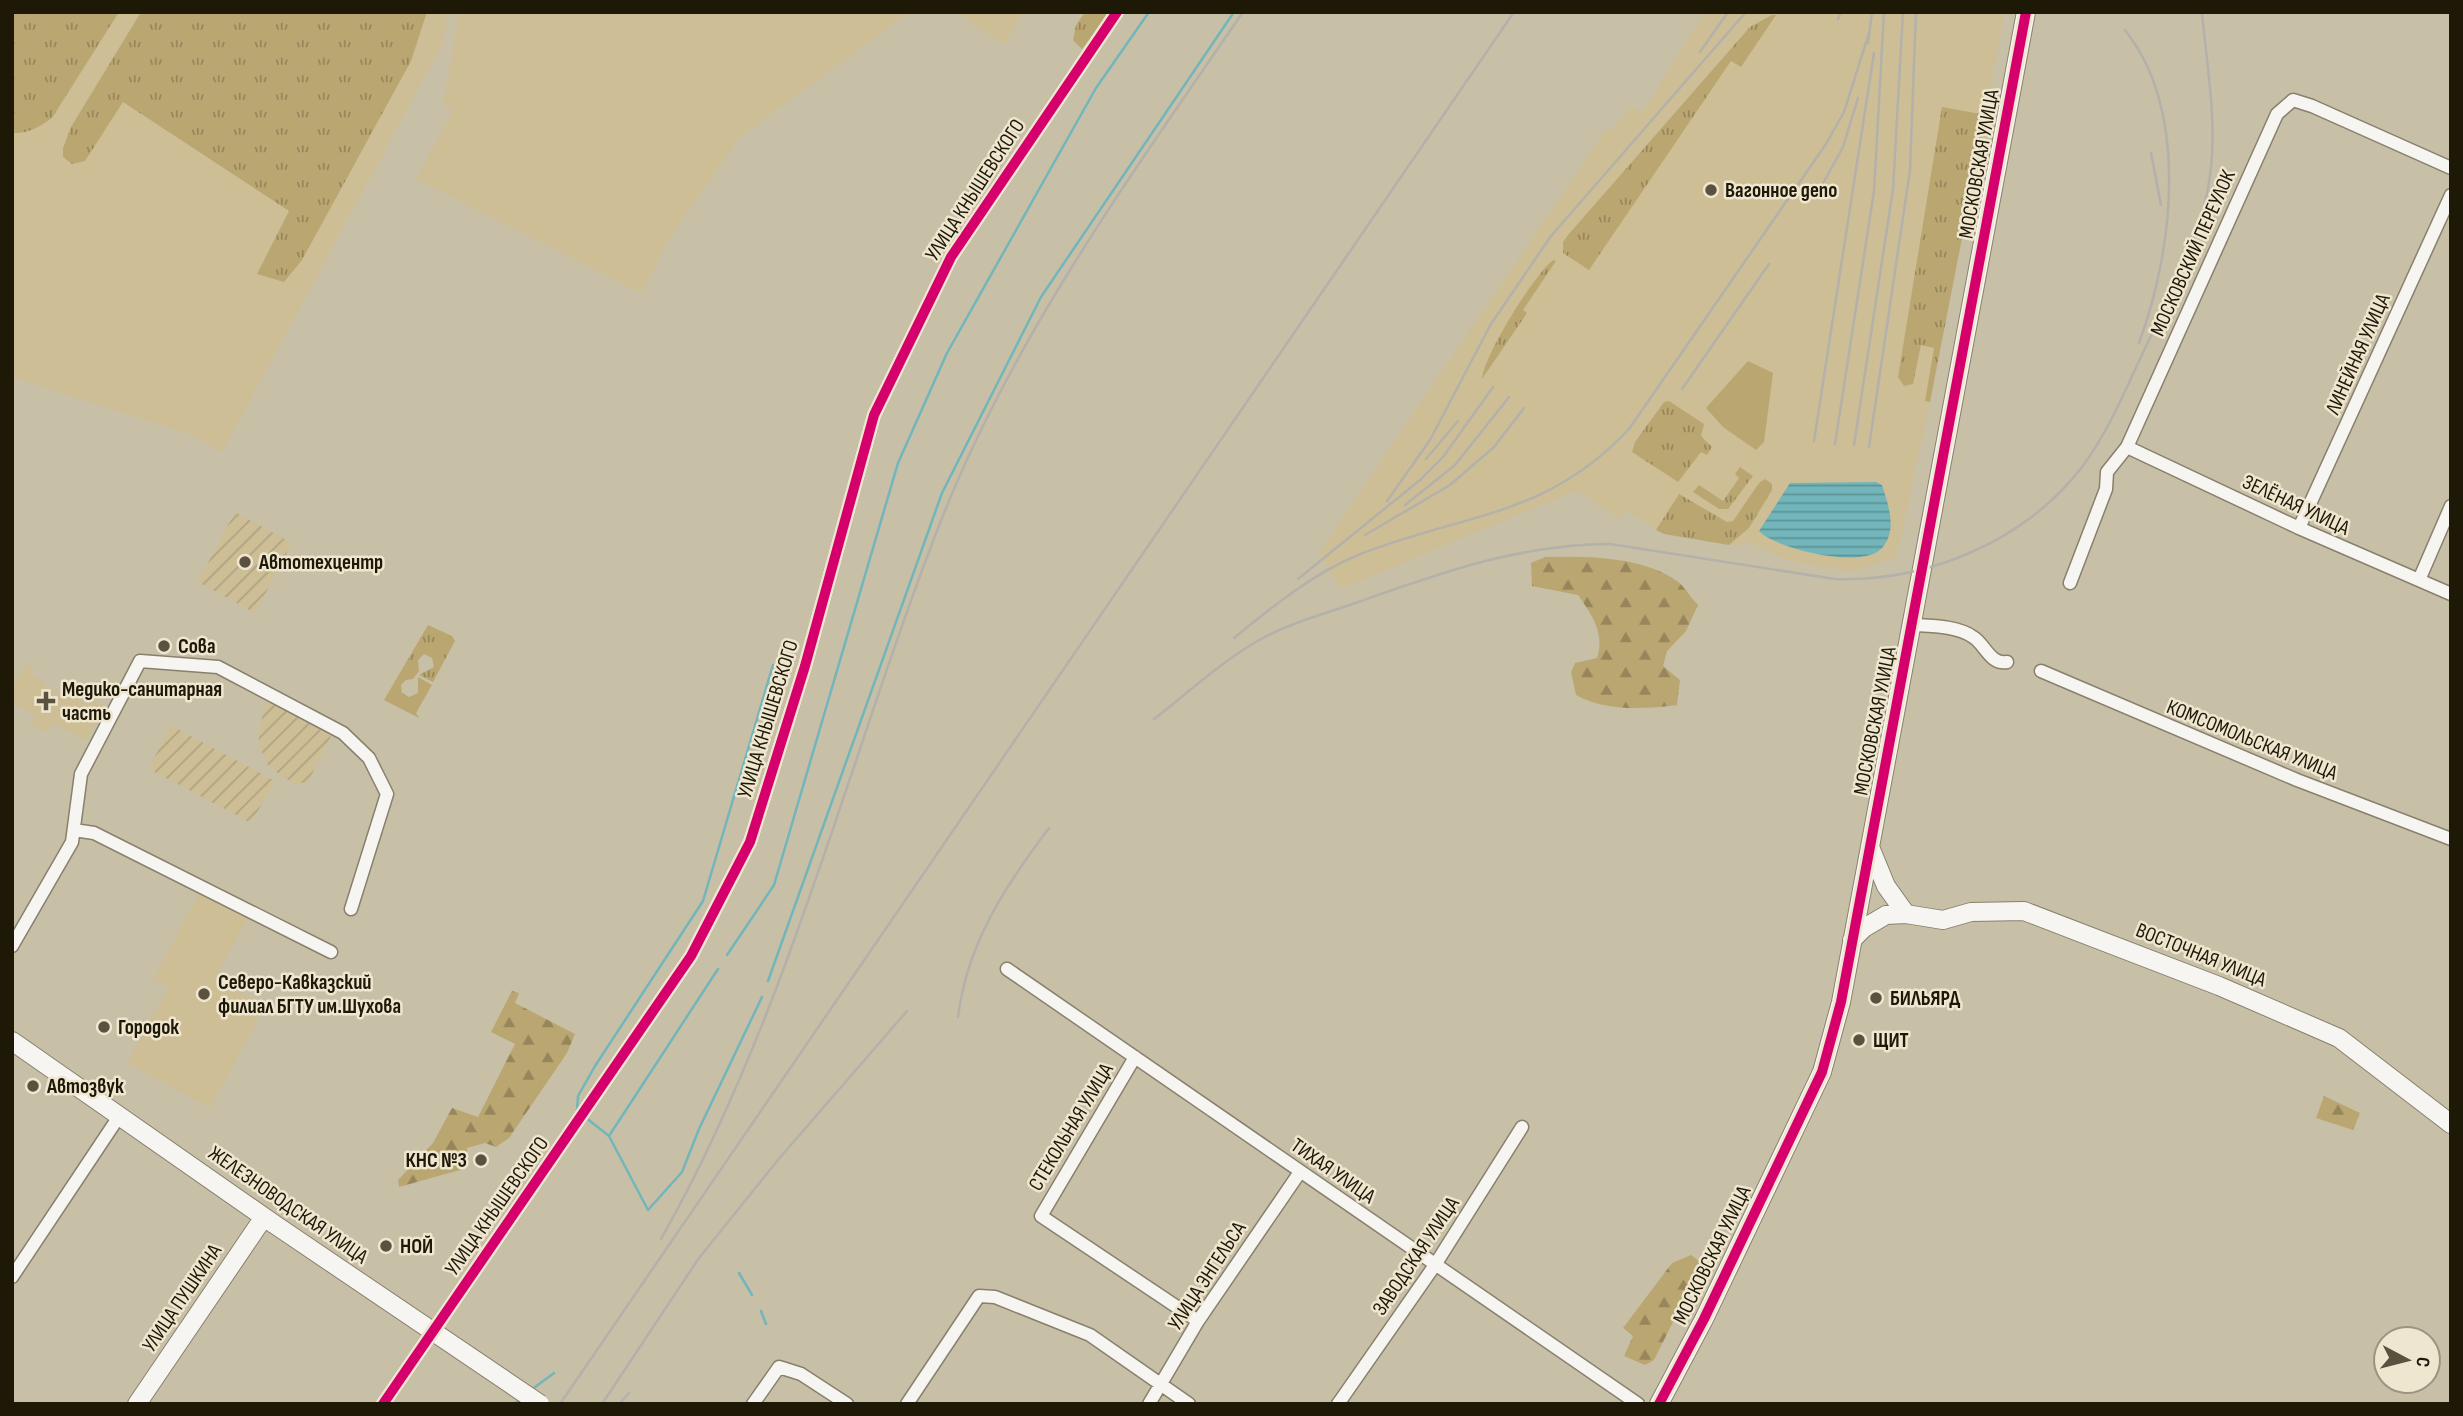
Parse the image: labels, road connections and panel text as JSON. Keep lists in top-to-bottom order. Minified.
{"streets":{"street":["МОСКОВСКАЯ УЛИЦА","УЛИЦА КНЫШЕВСКОГО","МОСКОВСКИЙ ПЕРЕУЛОК","ЛИНЕЙНАЯ УЛИЦА","ЗЕЛЁНАЯ УЛИЦА","КОМСОМОЛЬСКАЯ УЛИЦА","ВОСТОЧНАЯ УЛИЦА","СТЕКОЛЬНАЯ УЛИЦА","ТИХАЯ УЛИЦА","ЖЕЛЕЗНОВОДСКАЯ УЛИЦА","ЗАВОДСКАЯ УЛИЦА","УЛИЦА ЭНГЕЛЬСА","УЛИЦА ПУШКИНА"]},"crossings":[["МОСКОВСКИЙ ПЕРЕУЛОК","ЗЕЛЁНАЯ УЛИЦА"],["ЛИНЕЙНАЯ УЛИЦА","ЗЕЛЁНАЯ УЛИЦА"],["СТЕКОЛЬНАЯ УЛИЦА","ТИХАЯ УЛИЦА"],["СТЕКОЛЬНАЯ УЛИЦА","УЛИЦА ЭНГЕЛЬСА"],["ТИХАЯ УЛИЦА","ЗАВОДСКАЯ УЛИЦА"],["ТИХАЯ УЛИЦА","УЛИЦА ЭНГЕЛЬСА"],["ЖЕЛЕЗНОВОДСКАЯ УЛИЦА","УЛИЦА ПУШКИНА"]],"places":{"other":["Вагонное депо","Автотехцентр","Сова","Северо-Кавказский филиал БГТУ им.Шухова","БИЛЬЯРД","Городок","ЩИТ","Автозвук","КНС №3","НОЙ"],"health":["Медико-санитарная часть"]},"north":"right"}
